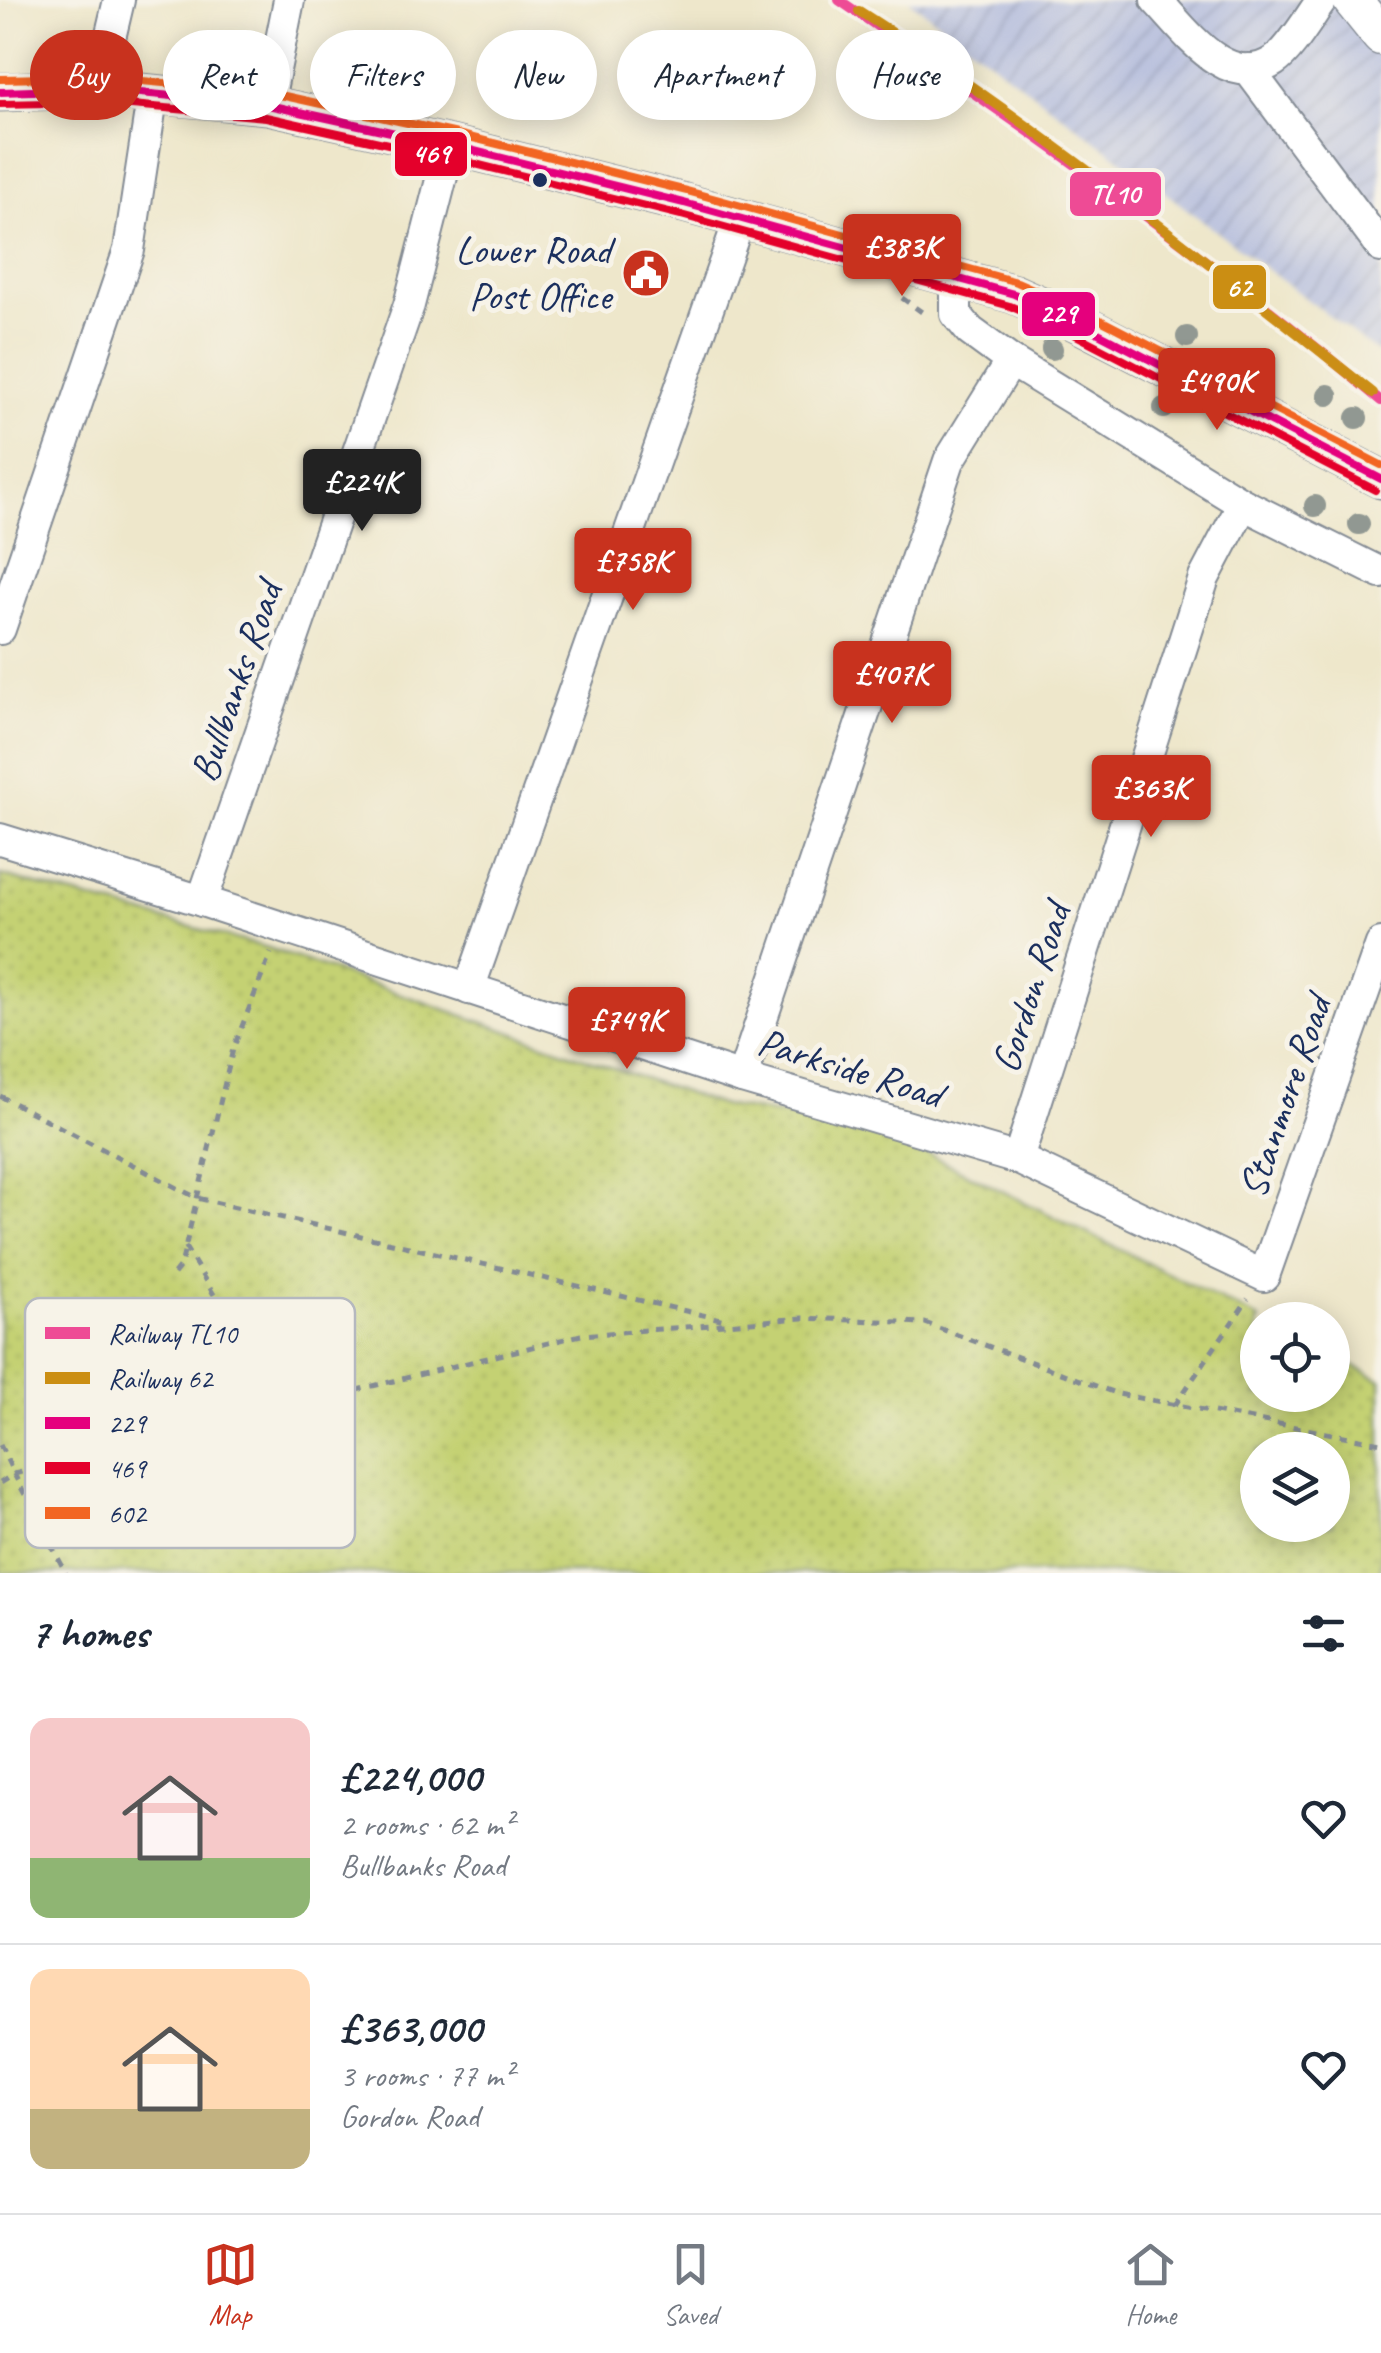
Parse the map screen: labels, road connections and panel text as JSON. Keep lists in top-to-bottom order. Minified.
{"streets":{"street":["Bullbanks Road","Gordon Road","Parkside Road","Stanmore Road"]},"crossings":[["Bullbanks Road","Parkside Road"],["Gordon Road","Parkside Road"],["Parkside Road","Stanmore Road"]],"places":{"public building":["Lower Road Post Office"]},"lines":["rail line TL10","rail line 62","transit line 602","transit line 229","transit line 469"],"legend":["Railway TL10","Railway 62","229","469","602"],"page":{"chip":["Buy","Rent","Filters","New","Apartment","House"],"price":["£383K","£490K","£224K","£758K","£407K","£363K","£749K"],"heading":"7 homes","list":[{"name":"£224,000","note":"2 rooms · 62 m² · Bullbanks Road"},{"name":"£363,000","note":"3 rooms · 77 m² · Gordon Road"}],"tabs":["Map","Saved","Home"]}}
